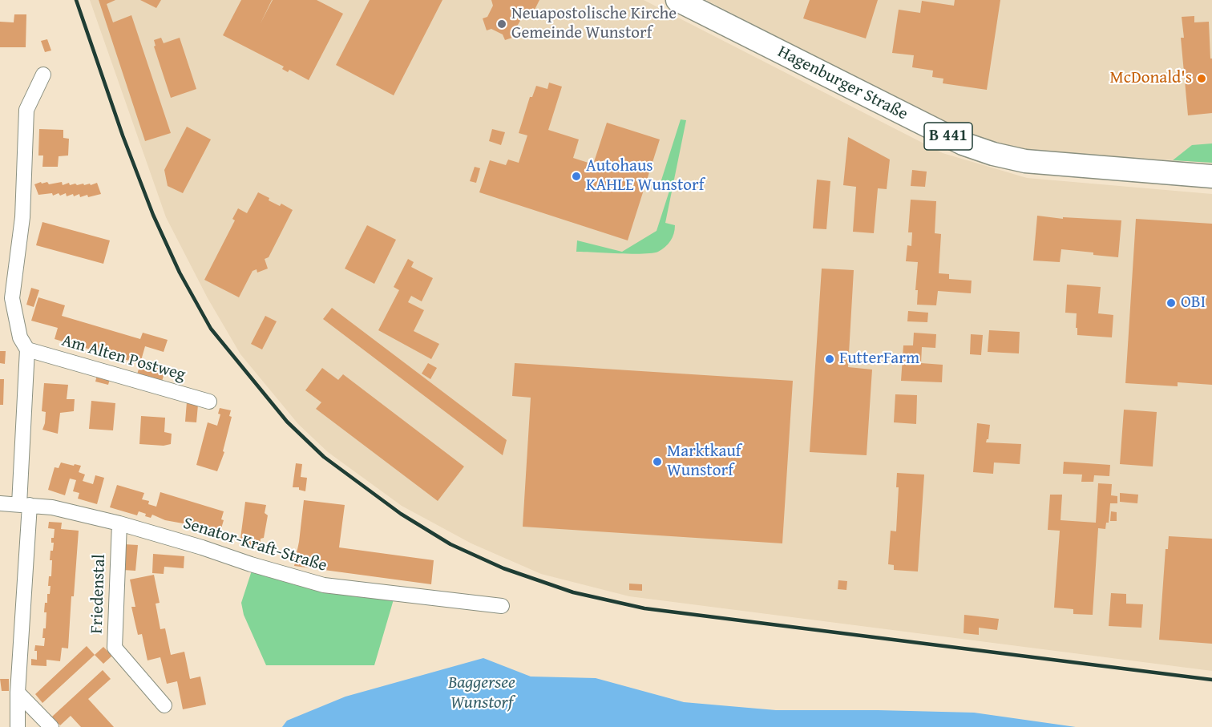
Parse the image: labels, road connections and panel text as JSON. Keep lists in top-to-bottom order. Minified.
{"streets":{"main road":["Hagenburger Straße","B 441"],"street":["Am Alten Postweg","Senator-Kraft-Straße","Friedenstal"]},"crossings":[["Senator-Kraft-Straße","Friedenstal"]],"water":["Baggersee Wunstorf"],"places":["Neuapostolische Kirche Gemeinde Wunstorf","McDonald's","Autohaus KAHLE Wunstorf","OBI","FutterFarm","Marktkauf Wunstorf"]}
